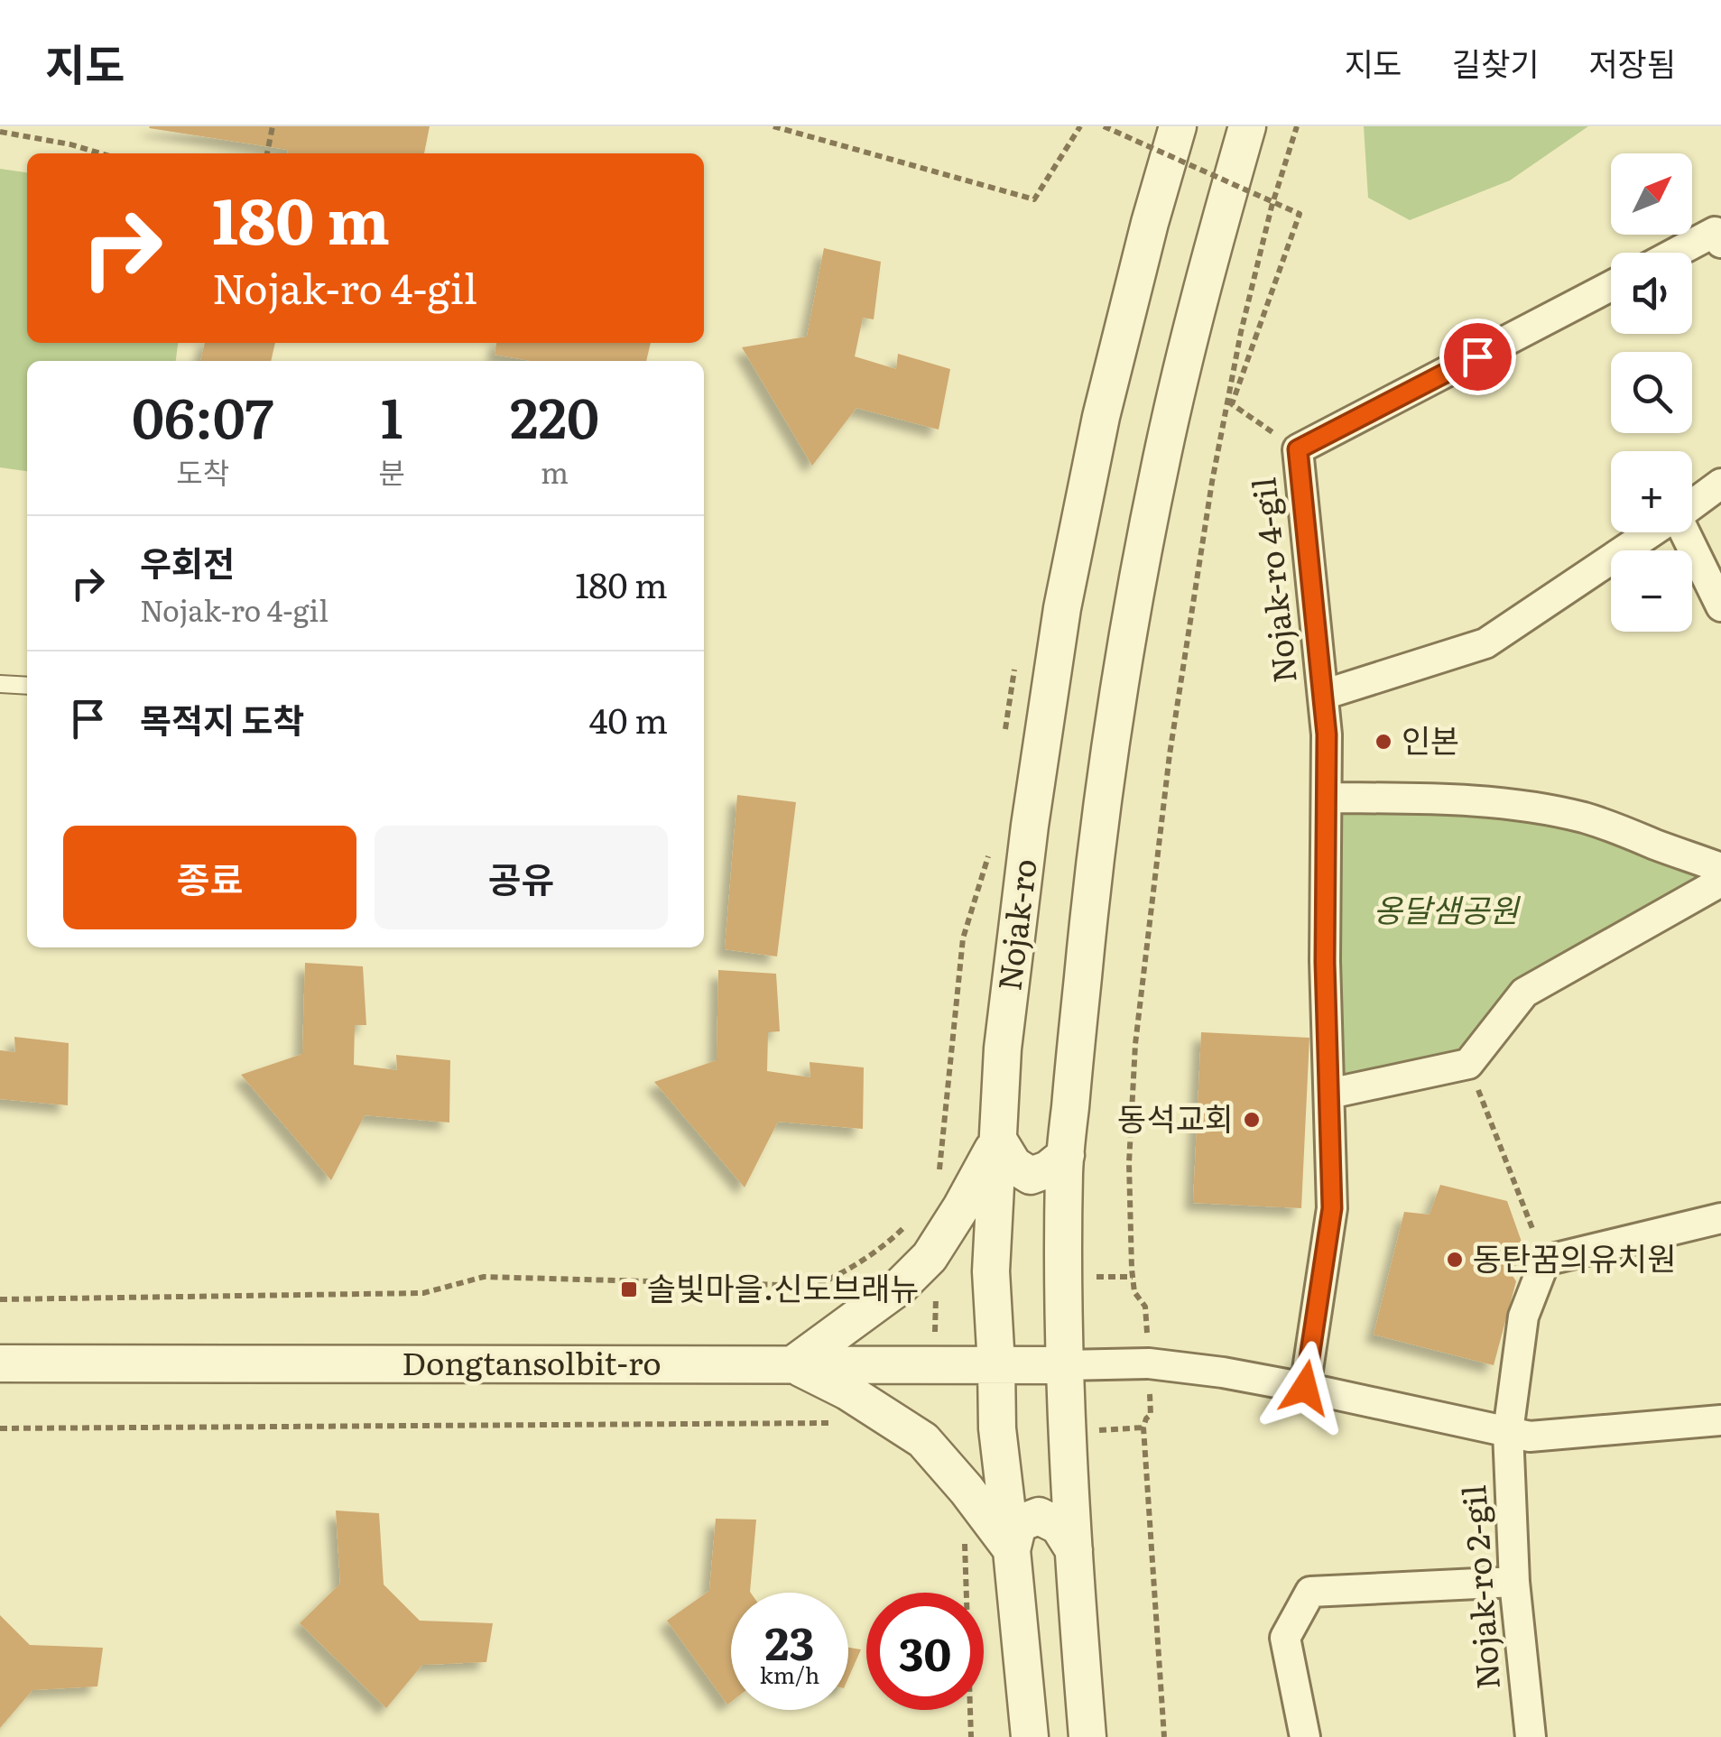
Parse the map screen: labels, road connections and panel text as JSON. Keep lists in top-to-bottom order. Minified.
{"streets":{"street":["Nojak-ro 4-gil","Nojak-ro","Dongtansolbit-ro","Nojak-ro 2-gil"]},"crossings":[["Nojak-ro","Dongtansolbit-ro"]],"parks":["옹달샘공원"],"places":{"other":["인본","동석교회","동탄꿈의유치원"],"transit":["솔빛마을.신도브래뉴"]},"north":"top right","page":{"header":"지도","nav":["지도","길찾기","저장됨"],"map_buttons":["+","−"],"turn":["180 m","Nojak-ro 4-gil"],"eta":["06:07","도착","1","분","220","m"],"list":[{"name":"우회전","note":"Nojak-ro 4-gil","value":"180 m"},{"name":"목적지 도착","value":"40 m"}],"buttons":["종료","공유"],"speed":"23 km/h","limit":"30"}}
